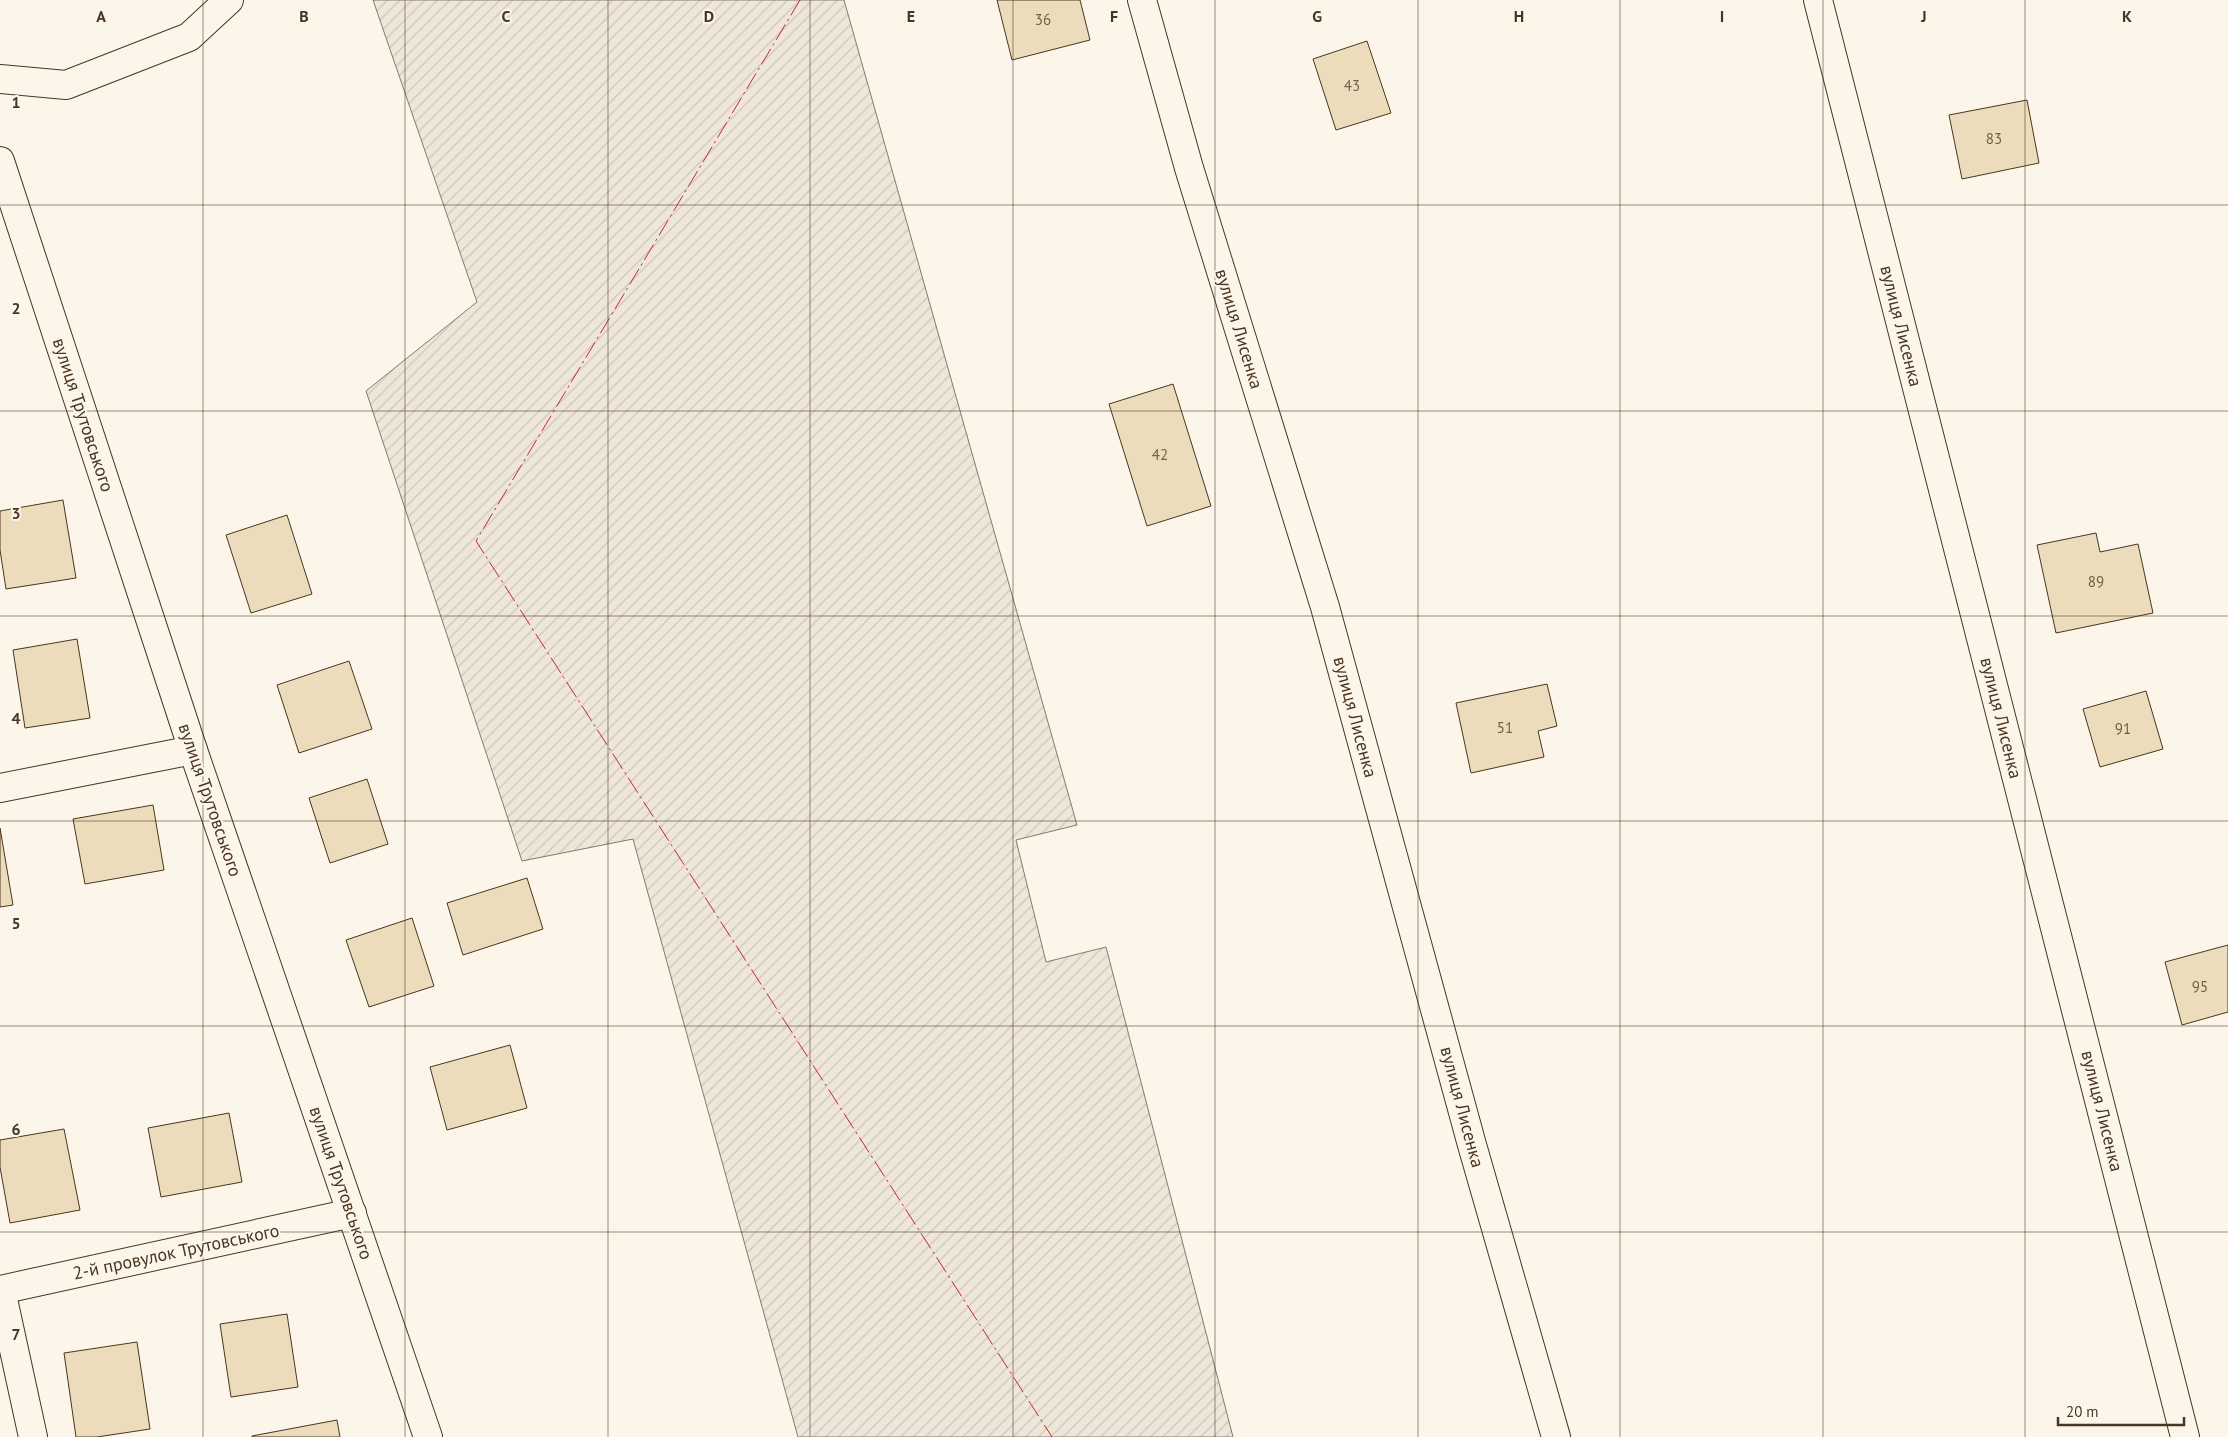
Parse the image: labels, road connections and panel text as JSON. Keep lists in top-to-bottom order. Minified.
{"streets":{"street":["вулиця Лисенка","вулиця Трутовського","2-й провулок Трутовського"]},"crossings":[["вулиця Трутовського","2-й провулок Трутовського"]],"house_numbers":["36","43","83","42","89","51","91","95"],"scale_bar":"20 m","grid":{"columns":["A","B","C","D","E","F","G","H","I","J","K"],"rows":["1","2","3","4","5","6","7"]}}
